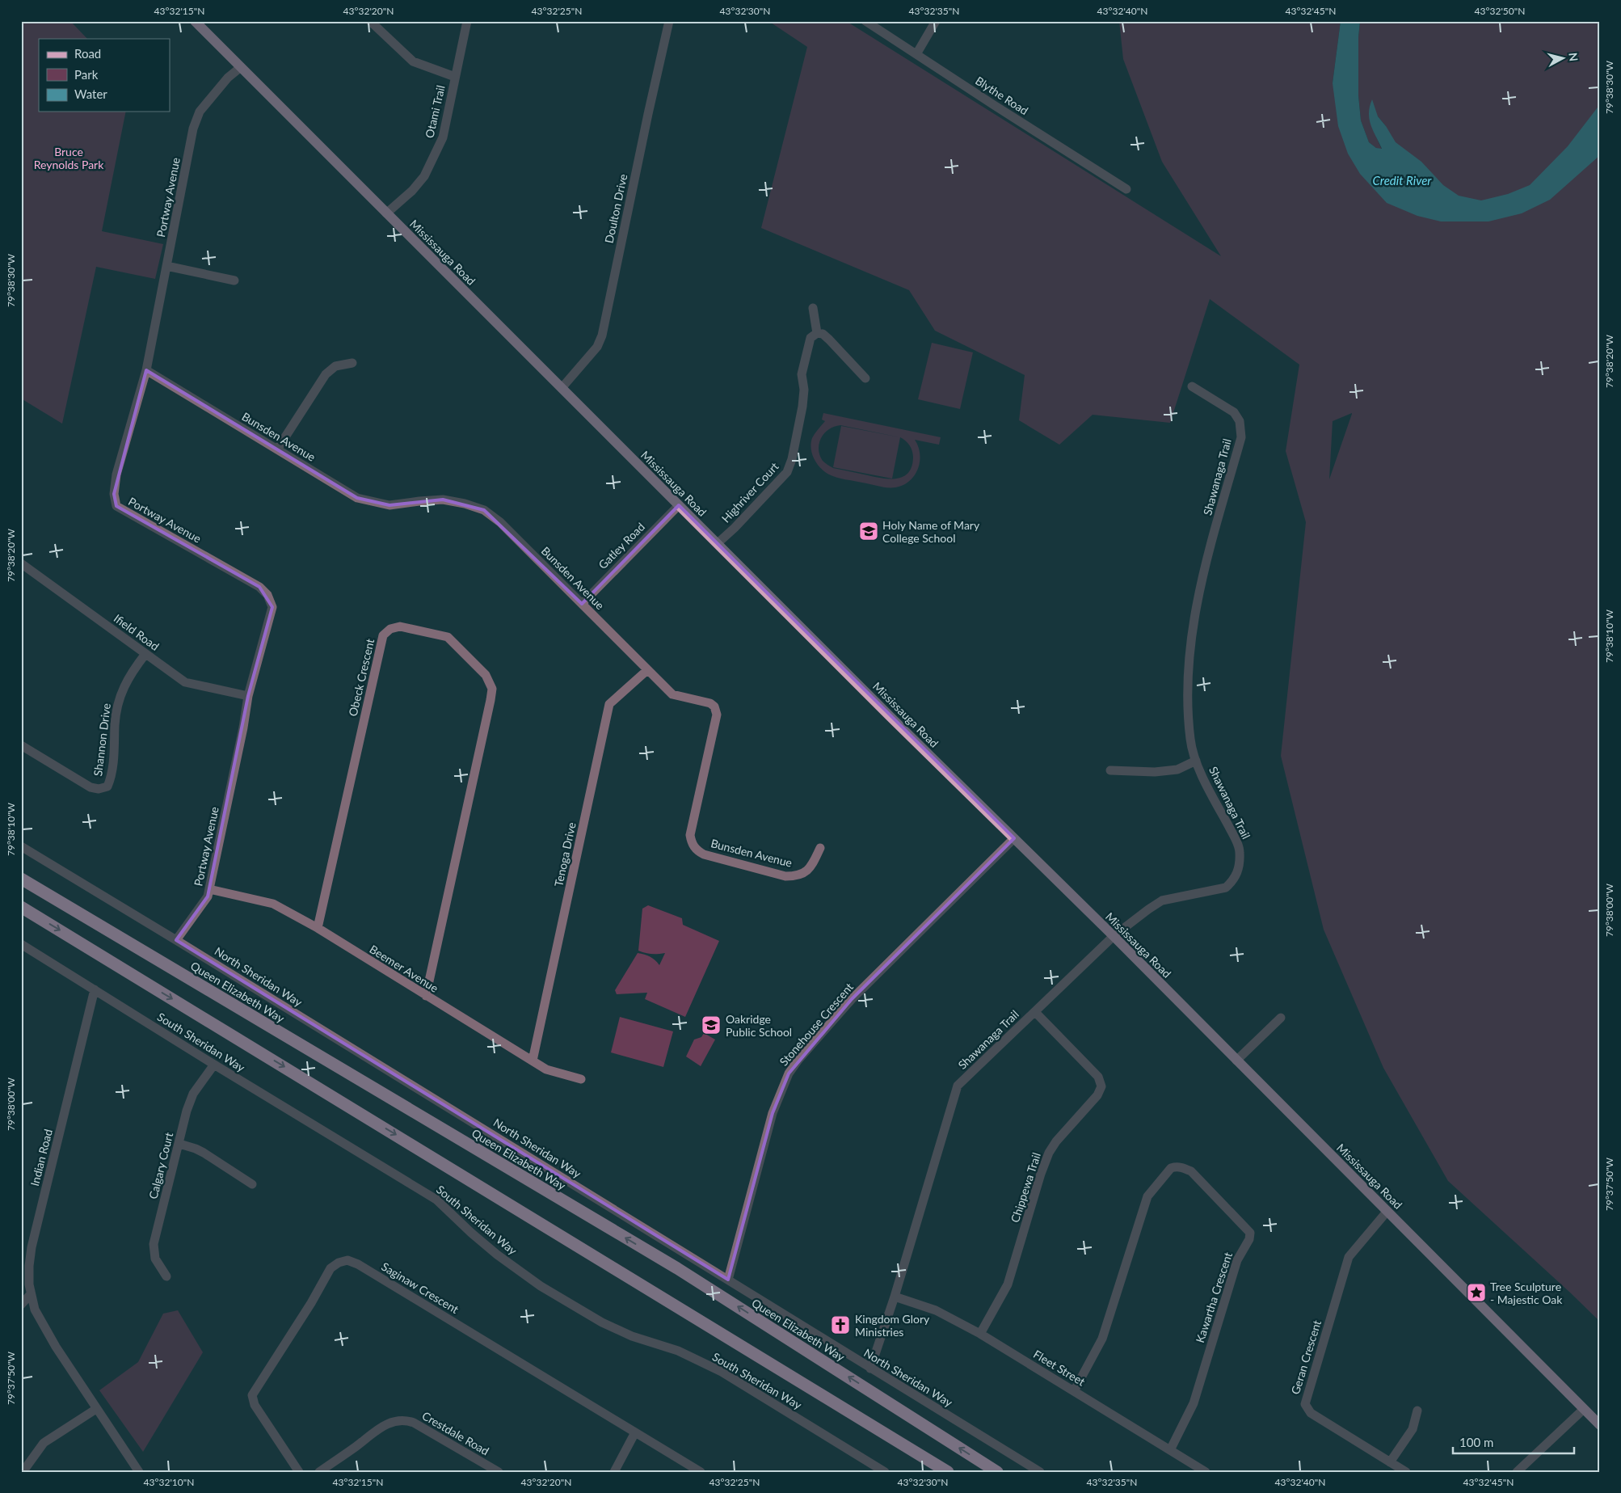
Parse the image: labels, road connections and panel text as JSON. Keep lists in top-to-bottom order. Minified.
{"streets":{"highway":["Queen Elizabeth Way"],"main road":["Mississauga Road"],"street":["Blythe Road","Otami Trail","Portway Avenue","Doulton Drive","Bunsden Avenue","Shawanaga Trail","Highriver Court","Gatley Road","Ifield Road","Obeck Crescent","Shannon Drive","Tenoga Drive","Beemer Avenue","North Sheridan Way","Stonehouse Crescent","South Sheridan Way","Indian Road","Calgary Court","Chippewa Trail","Saginaw Crescent","Kawartha Crescent","Geran Crescent","Fleet Street","Crestdale Road"]},"crossings":[["Otami Trail","Mississauga Road"],["Portway Avenue","Mississauga Road"],["Portway Avenue","Bunsden Avenue"],["Portway Avenue","Ifield Road"],["Portway Avenue","Beemer Avenue"],["Portway Avenue","North Sheridan Way"],["Doulton Drive","Mississauga Road"],["Mississauga Road","Shawanaga Trail"],["Mississauga Road","Highriver Court"],["Mississauga Road","Gatley Road"],["Mississauga Road","Stonehouse Crescent"],["Mississauga Road","Geran Crescent"],["Bunsden Avenue","Gatley Road"],["Bunsden Avenue","Tenoga Drive"],["Shawanaga Trail","North Sheridan Way"],["Shawanaga Trail","Chippewa Trail"],["Shawanaga Trail","Fleet Street"],["Ifield Road","Shannon Drive"],["Obeck Crescent","Beemer Avenue"],["Tenoga Drive","Beemer Avenue"],["North Sheridan Way","Stonehouse Crescent"],["South Sheridan Way","Indian Road"],["South Sheridan Way","Calgary Court"],["Chippewa Trail","Fleet Street"],["Kawartha Crescent","Fleet Street"]],"water":["Credit River"],"parks":["Bruce Reynolds Park"],"places":{"school or university":["Holy Name of Mary College School","Oakridge Public School"],"place":["Tree Sculpture - Majestic Oak"],"church":["Kingdom Glory Ministries"]},"legend":["Road","Park","Water"],"scale_bar":"100 m","north":"right","coordinates":["43°32'15\"N","43°32'20\"N","43°32'25\"N","43°32'30\"N","43°32'35\"N","43°32'40\"N","43°32'45\"N","43°32'50\"N","79°38'30\"W","79°38'20\"W","79°38'10\"W","79°38'00\"W","79°37'50\"W","43°32'10\"N"]}
